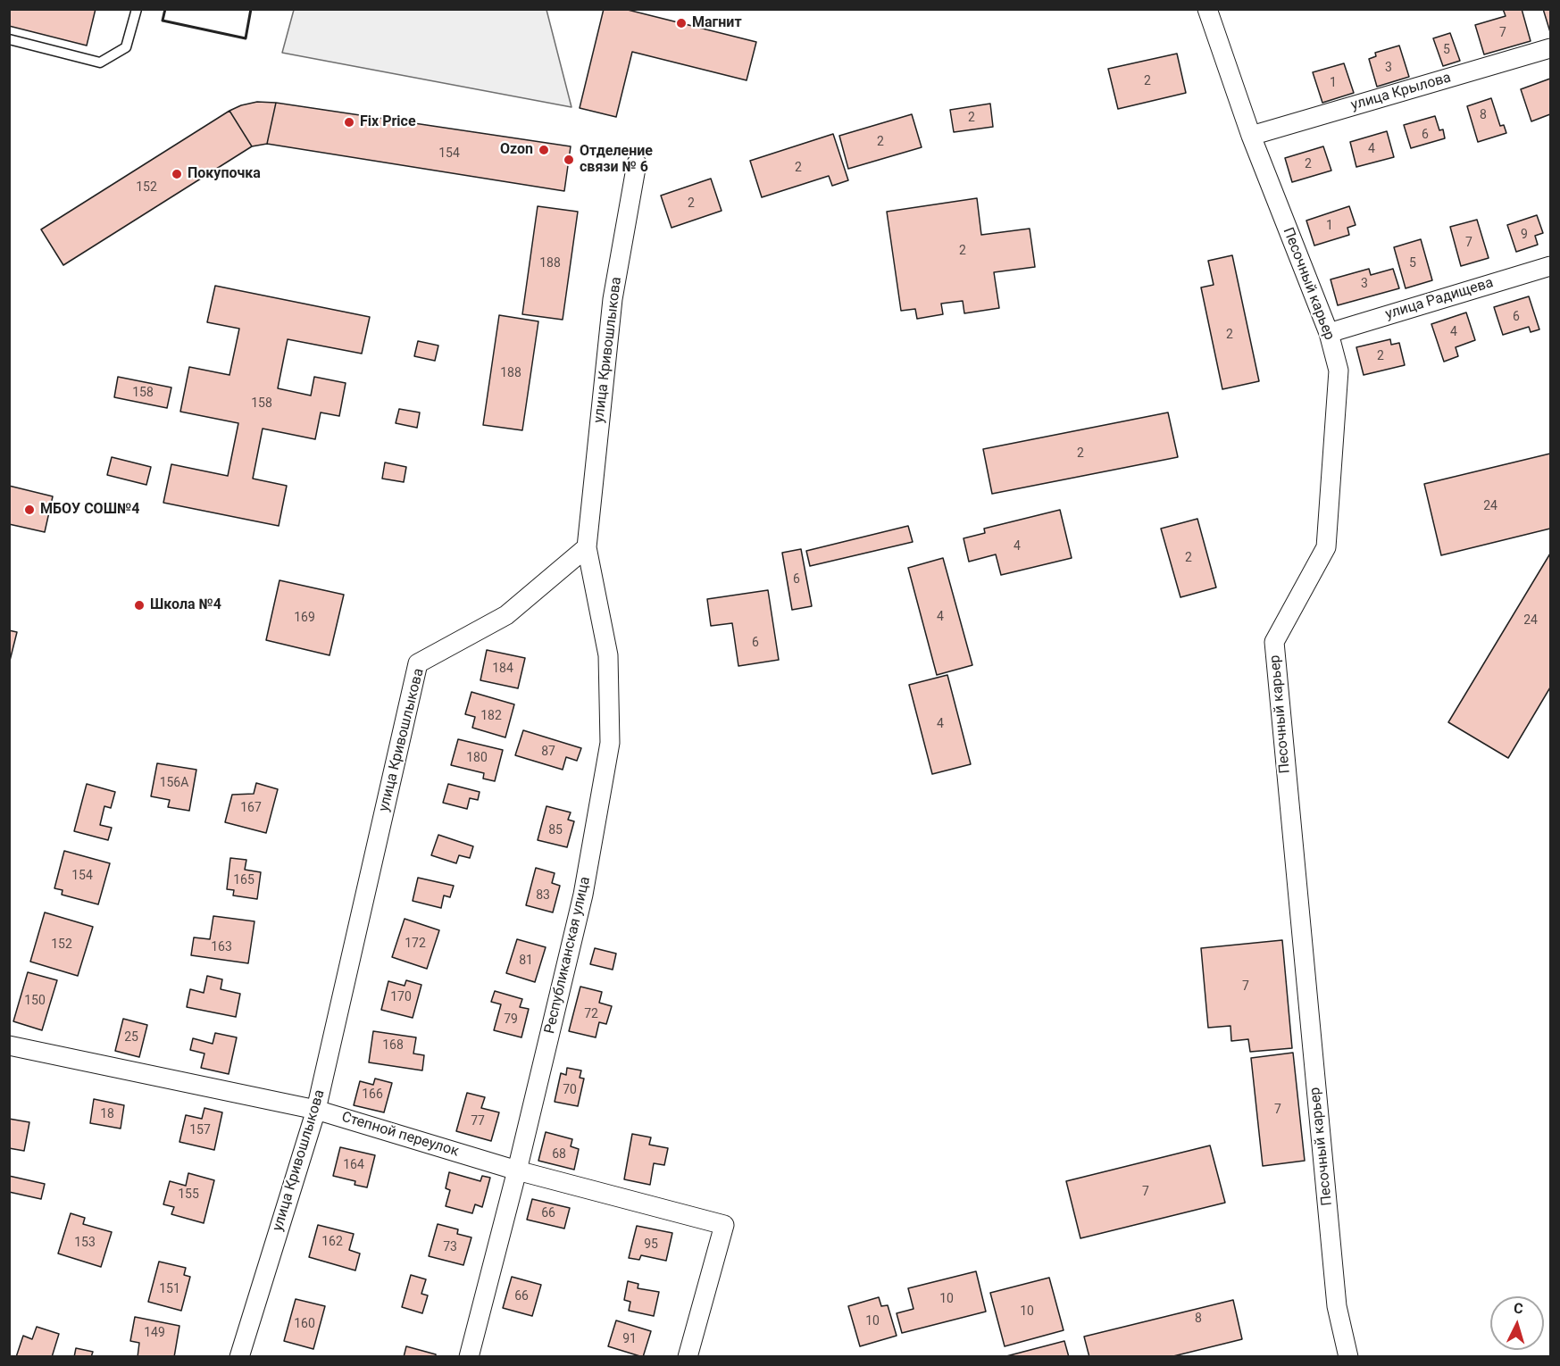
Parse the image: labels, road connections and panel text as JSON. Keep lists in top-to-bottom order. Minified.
{"streets":{"street":["улица Крылова","Песочный карьер","улица Радищева","улица Кривошлыкова","Республиканская улица","Степной переулок"]},"crossings":[["улица Крылова","Песочный карьер"],["Песочный карьер","улица Радищева"],["улица Кривошлыкова","Республиканская улица"],["улица Кривошлыкова","Степной переулок"],["Республиканская улица","Степной переулок"]],"places":["Магнит","Fix Price","Ozon","Отделение связи № 6","Покупочка","МБОУ СОШ№4","Школа №4"],"house_numbers":["7","5","3","2","1","8","2","6","2","4","154","2","2","152","2","1","9","7","2","188","5","3","6","4","2","2","188","158","158","2","24","4","2","6","4","169","24","6","184","182","4","87","180","156А","167","85","154","165","83","172","152","163","81","7","170","150","72","79","25","168","70","166","7","18","77","157","68","164","7","155","66","162","153","95","73","151","66","10","10","8","10","160","149","91"],"north":"top"}
